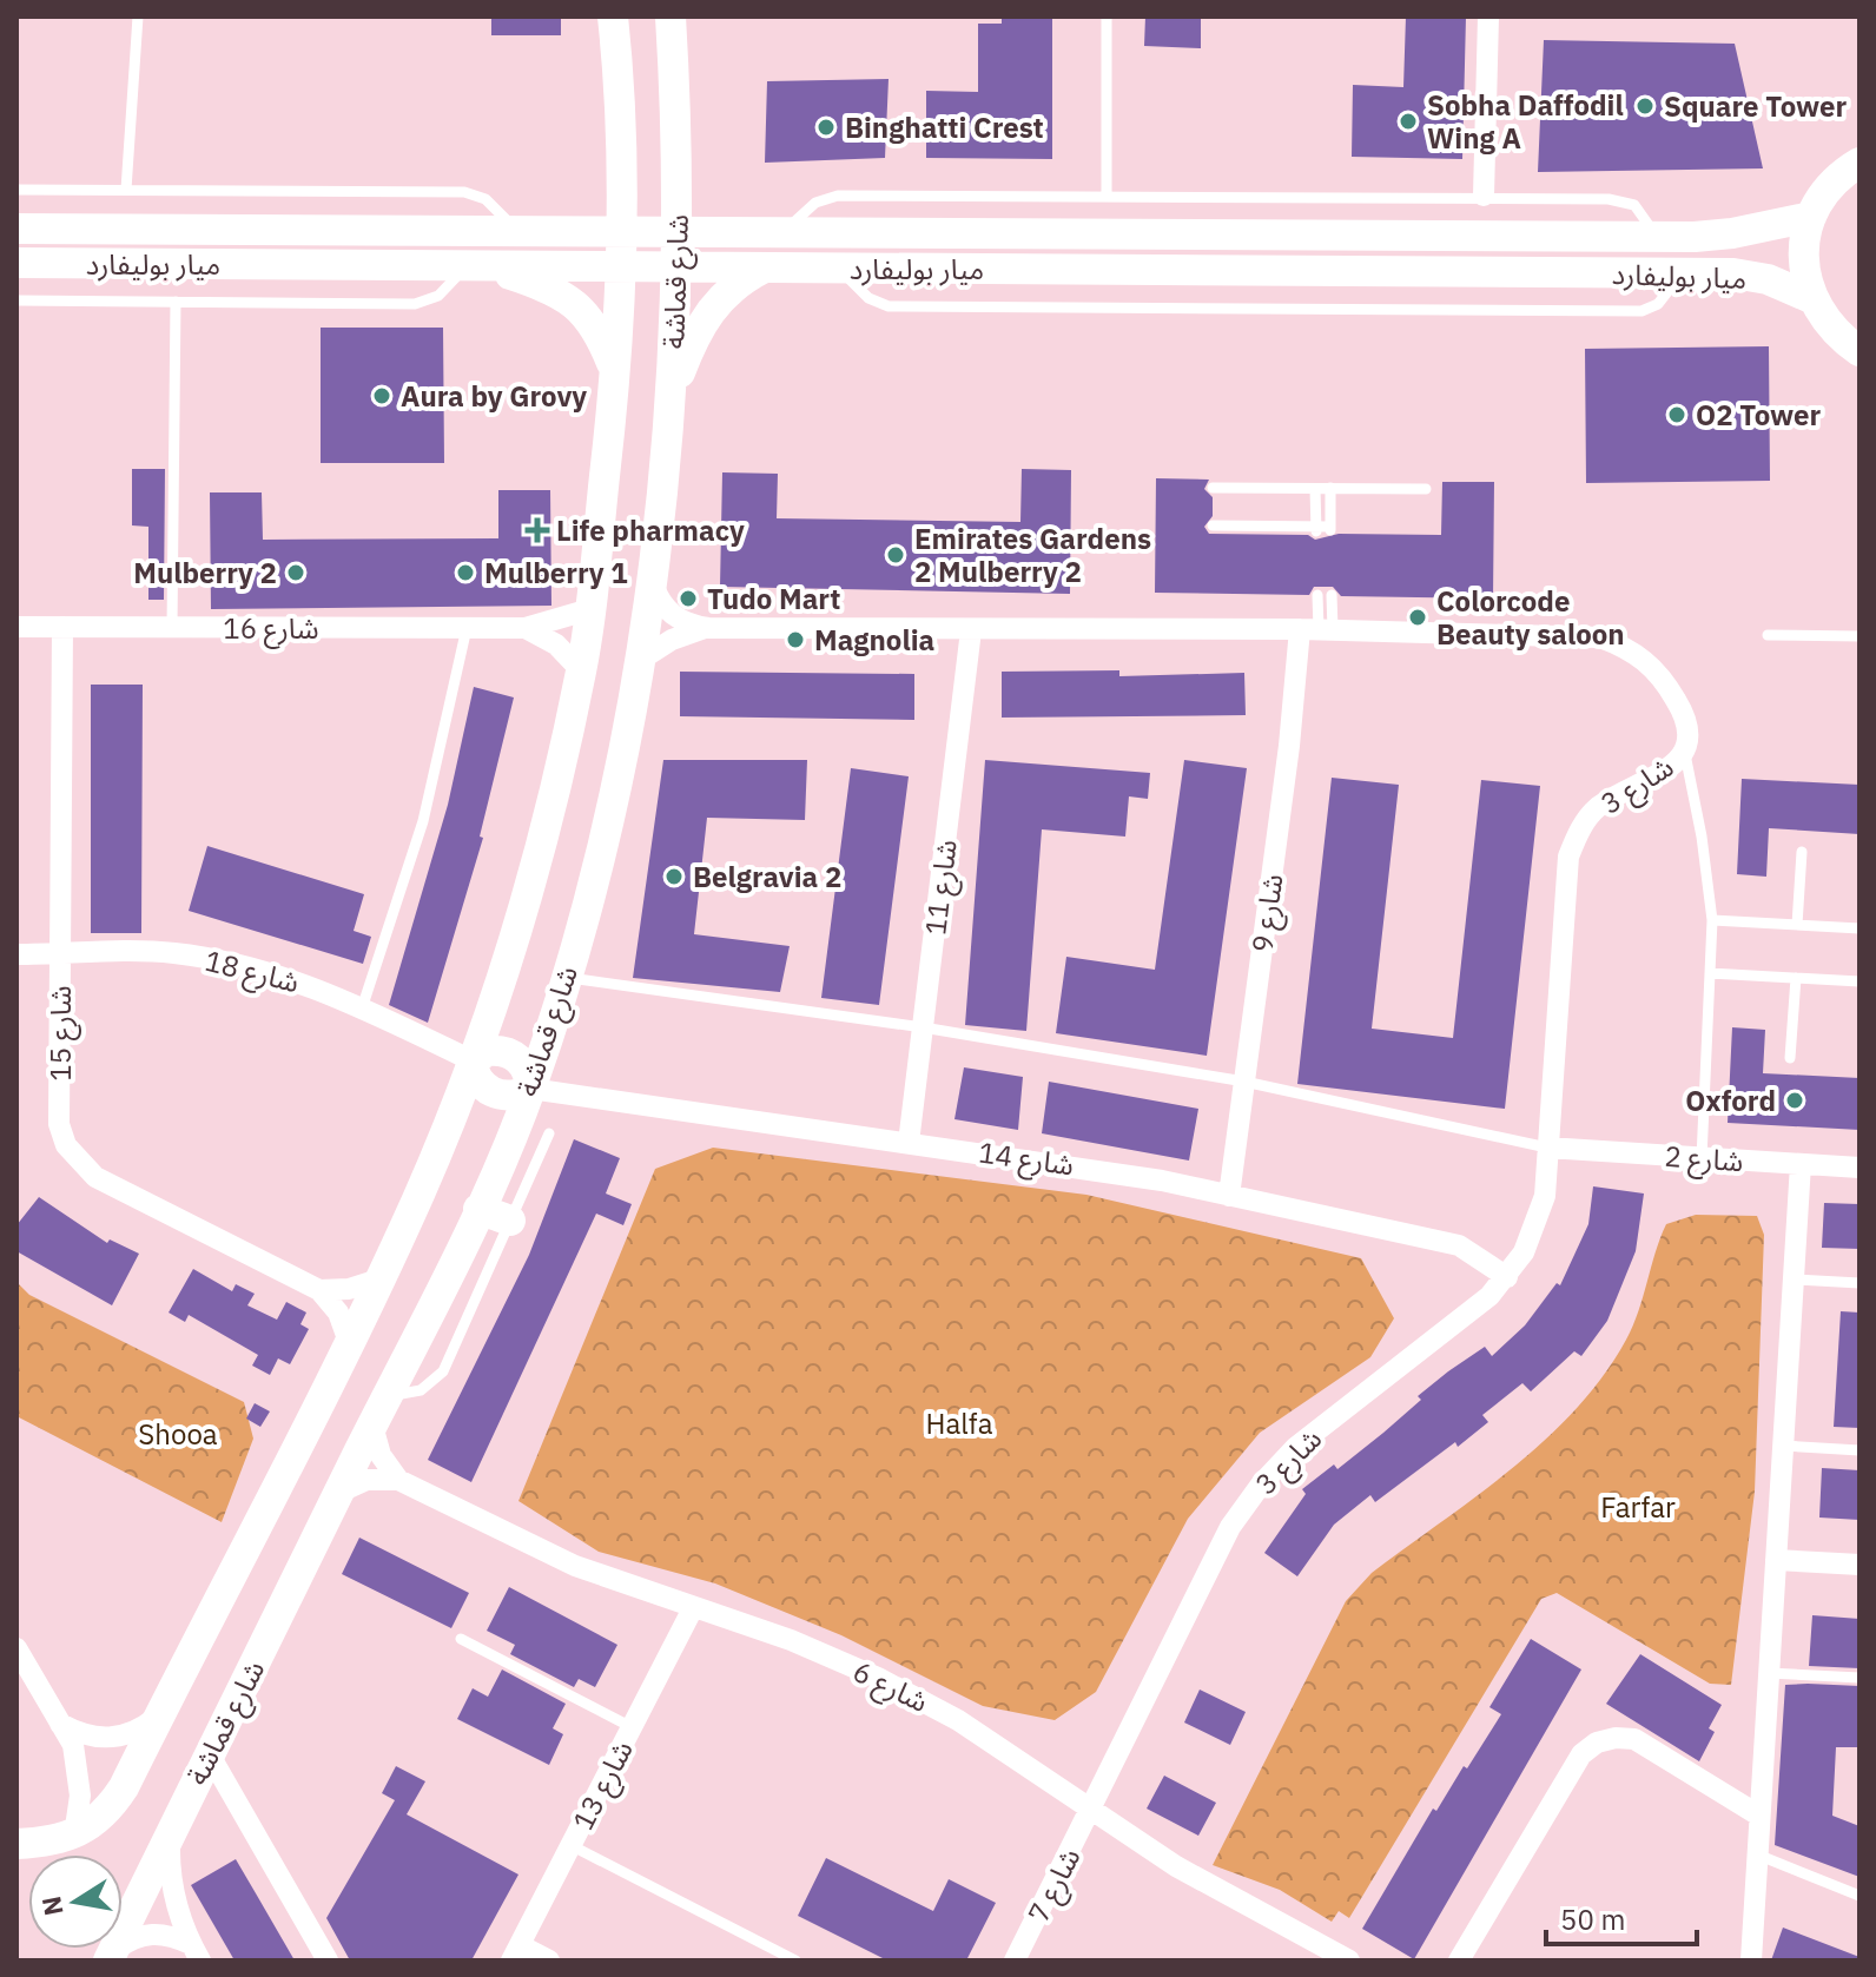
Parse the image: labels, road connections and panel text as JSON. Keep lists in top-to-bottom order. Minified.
{"streets":{"street":["ميار بوليفارد","شارع قماشة","شارع 16","شارع 3","شارع 11","شارع 9","شارع 18","شارع 15","شارع 14","شارع 2","شارع 6","شارع 13","شارع 7"]},"crossings":[["ميار بوليفارد","شارع قماشة"],["شارع قماشة","شارع 16"],["شارع قماشة","شارع 3"],["شارع قماشة","شارع 18"],["شارع قماشة","شارع 14"],["شارع 16","شارع 15"],["شارع 3","شارع 11"],["شارع 3","شارع 9"],["شارع 3","شارع 14"],["شارع 3","شارع 2"],["شارع 3","شارع 6"],["شارع 3","شارع 7"],["شارع 11","شارع 14"],["شارع 9","شارع 14"],["شارع 18","شارع 15"],["شارع 6","شارع 13"],["شارع 6","شارع 7"]],"parks":["Halfa","Shooa","Farfar"],"places":{"other":["Square Tower","Sobha Daffodil Wing A","Binghatti Crest","Aura by Grovy","O2 Tower","Emirates Gardens 2 Mulberry 2","Mulberry 2","Mulberry 1","Tudo Mart","Colorcode Beauty saloon","Magnolia","Belgravia 2","Oxford"],"health":["Life pharmacy"]},"scale_bar":"50 m","north":"left"}
